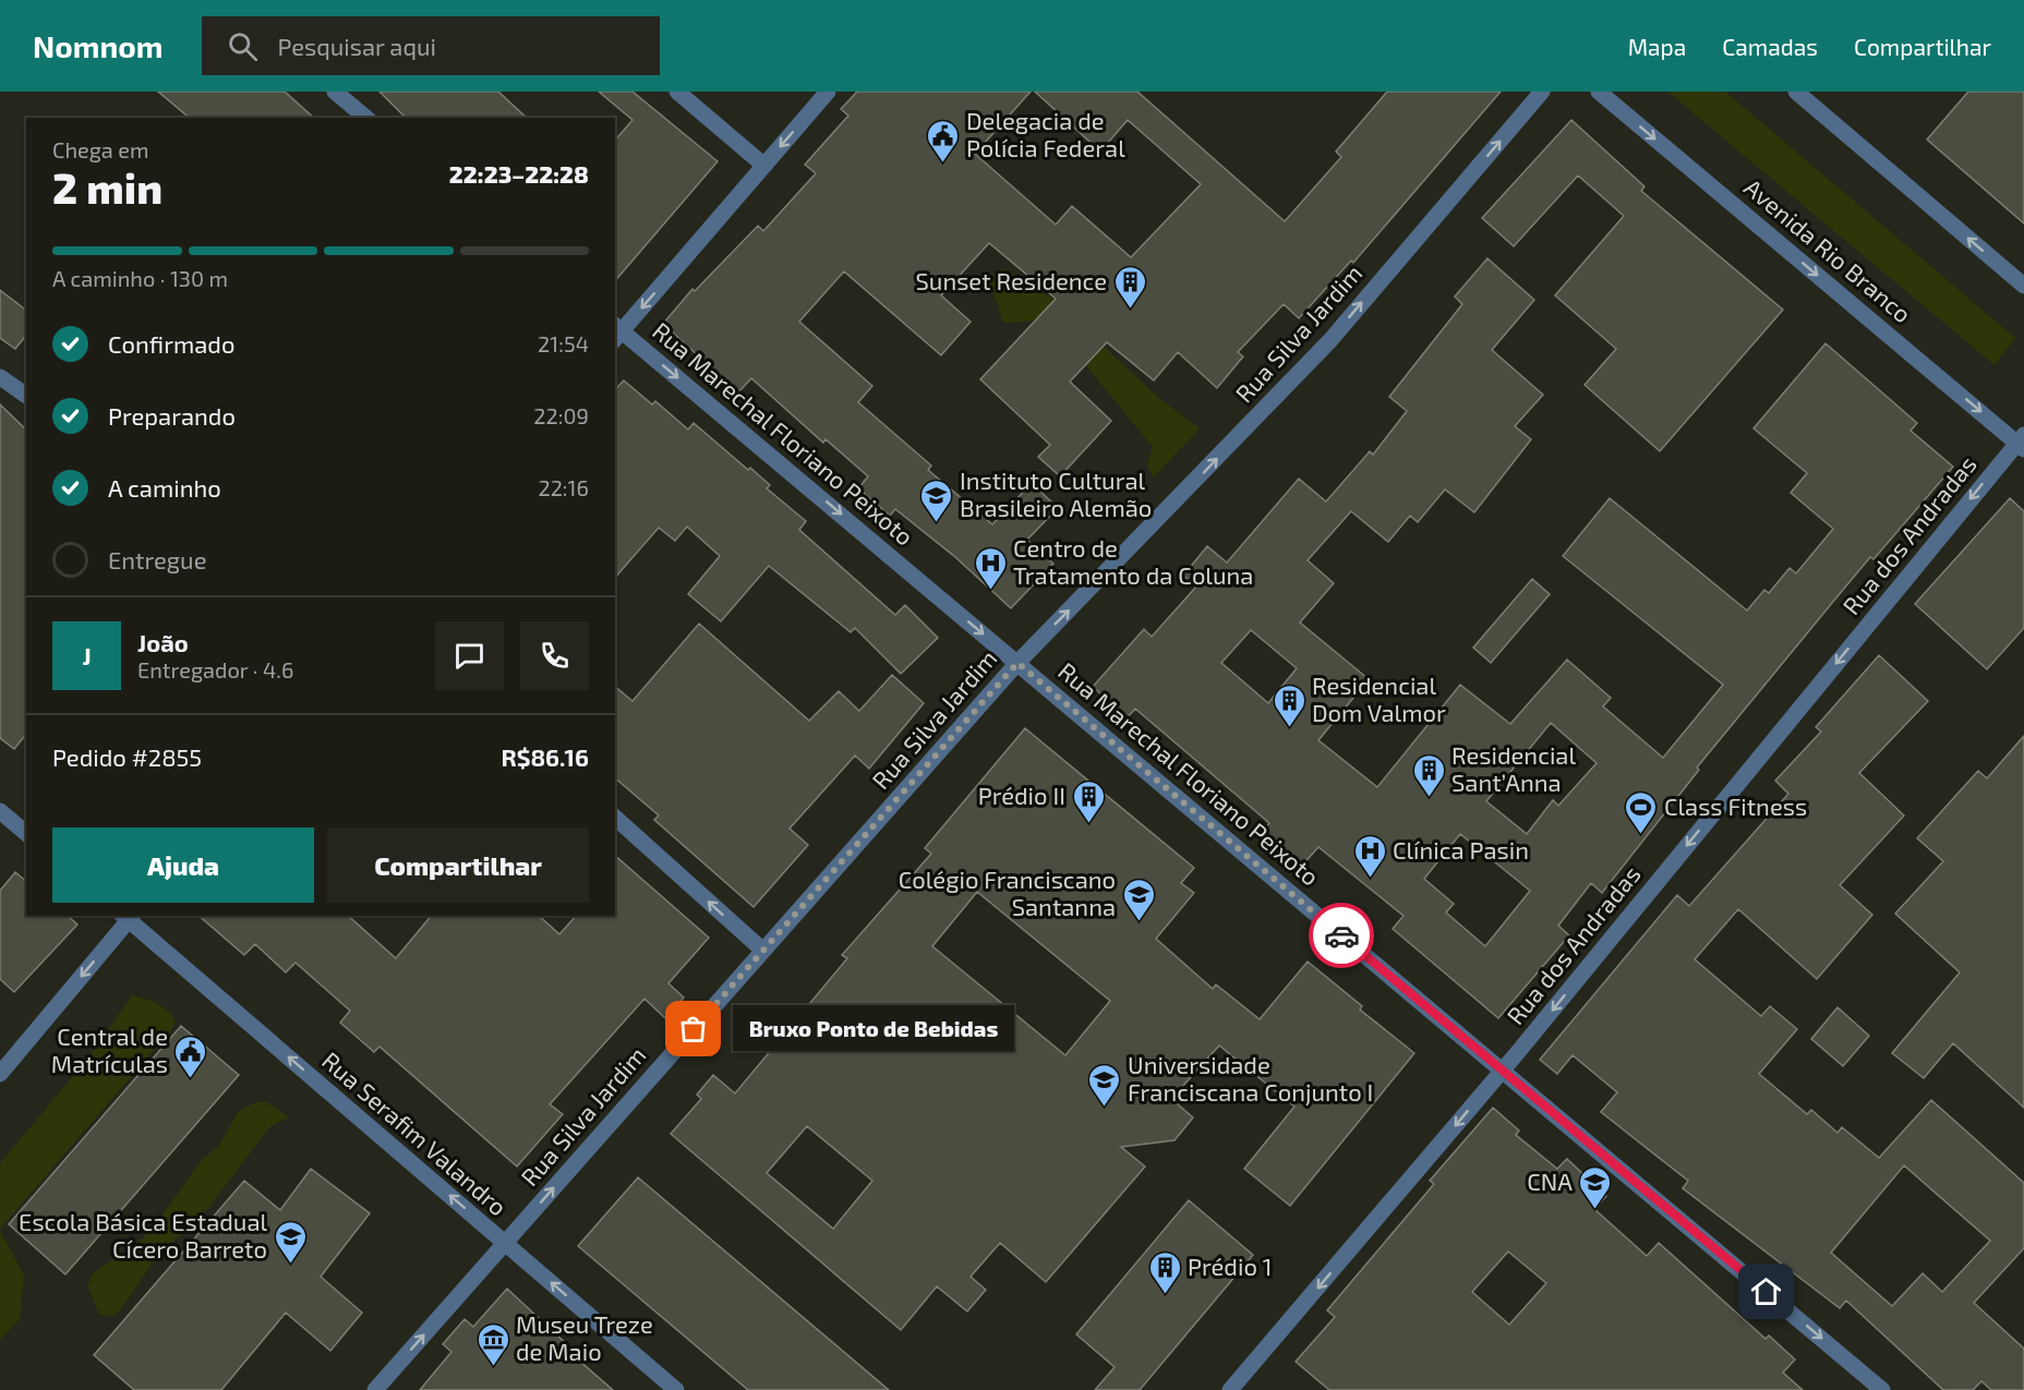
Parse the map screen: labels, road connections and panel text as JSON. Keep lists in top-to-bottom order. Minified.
{"streets":{"street":["Avenida Rio Branco","Rua Silva Jardim","Rua Marechal Floriano Peixoto","Rua dos Andradas","Rua Serafim Valandro"]},"crossings":[["Avenida Rio Branco","Rua dos Andradas"],["Rua Silva Jardim","Rua Marechal Floriano Peixoto"],["Rua Silva Jardim","Rua Serafim Valandro"],["Rua Marechal Floriano Peixoto","Rua dos Andradas"]],"one_way":["Rua Silva Jardim","Rua Marechal Floriano Peixoto","Rua dos Andradas","Rua Serafim Valandro"],"places":{"public building":["Delegacia de Polícia Federal","Central de Matrículas"],"building":["Sunset Residence","Residencial Dom Valmor","Residencial Sant’Anna","Prédio II","Prédio 1"],"school or university":["Instituto Cultural Brasileiro Alemão","Colégio Franciscano Santanna","Universidade Franciscana Conjunto I","CNA","Escola Básica Estadual Cícero Barreto"],"hospital":["Centro de Tratamento da Coluna","Clínica Pasin"],"sports":["Class Fitness"],"other":["Bruxo Ponto de Bebidas"],"museum":["Museu Treze de Maio"]},"page":{"header":"Nomnom","search":"Pesquisar aqui","nav":["Mapa","Camadas","Compartilhar"],"heading":["2 min","Chega em","22:23–22:28"],"panel":["João","Entregador · 4.6","Pedido #2855","R$86.16"],"bar":"A caminho · 130 m","list":[["Confirmado","21:54"],["Preparando","22:09"],["A caminho","22:16"],"Entregue"],"round":"J","buttons":["Ajuda","Compartilhar"],"bubble":"Bruxo Ponto de Bebidas"}}
